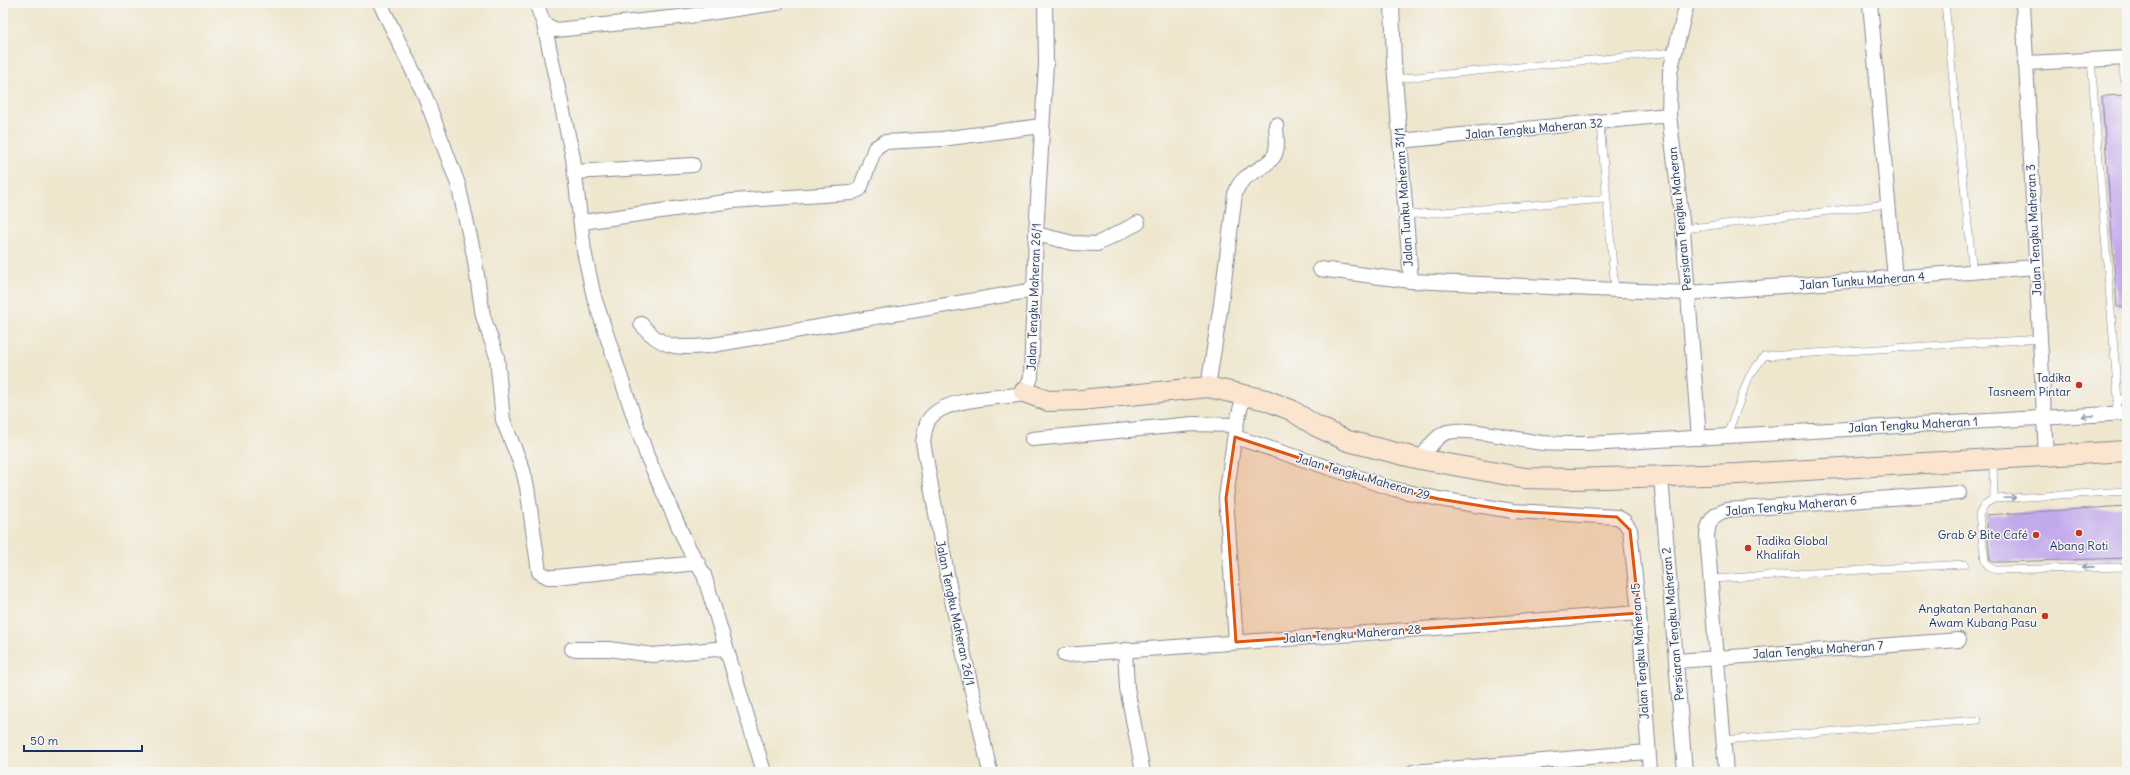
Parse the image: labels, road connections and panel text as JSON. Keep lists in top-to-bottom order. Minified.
{"streets":{"street":["Jalan Tengku Maheran 32","Jalan Tunku Maheran 31/1","Persiaran Tengku Maheran","Jalan Tengku Maheran 3","Jalan Tunku Maheran 4","Jalan Tengku Maheran 26/1","Jalan Tengku Maheran 1","Jalan Tengku Maheran 29","Jalan Tengku Maheran 6","Persiaran Tengku Maheran 2","Jalan Tengku Maheran 28","Jalan Tengku Maheran 7","Jalan Tengku Maheran 15"]},"crossings":[["Jalan Tengku Maheran 32","Jalan Tunku Maheran 31/1"],["Jalan Tengku Maheran 32","Persiaran Tengku Maheran"],["Jalan Tunku Maheran 31/1","Persiaran Tengku Maheran"],["Jalan Tunku Maheran 31/1","Jalan Tunku Maheran 4"],["Persiaran Tengku Maheran","Jalan Tunku Maheran 4"],["Persiaran Tengku Maheran","Jalan Tengku Maheran 1"],["Jalan Tengku Maheran 3","Jalan Tunku Maheran 4"],["Jalan Tengku Maheran 3","Jalan Tengku Maheran 1"],["Jalan Tengku Maheran 29","Jalan Tengku Maheran 15"],["Jalan Tengku Maheran 6","Jalan Tengku Maheran 7"],["Persiaran Tengku Maheran 2","Jalan Tengku Maheran 7"],["Jalan Tengku Maheran 28","Jalan Tengku Maheran 15"]],"places":["Tadika Tasneem Pintar","Abang Roti","Grab & Bite Café","Tadika Global Khalifah","Angkatan Pertahanan Awam Kubang Pasu"],"scale_bar":"50 m"}
